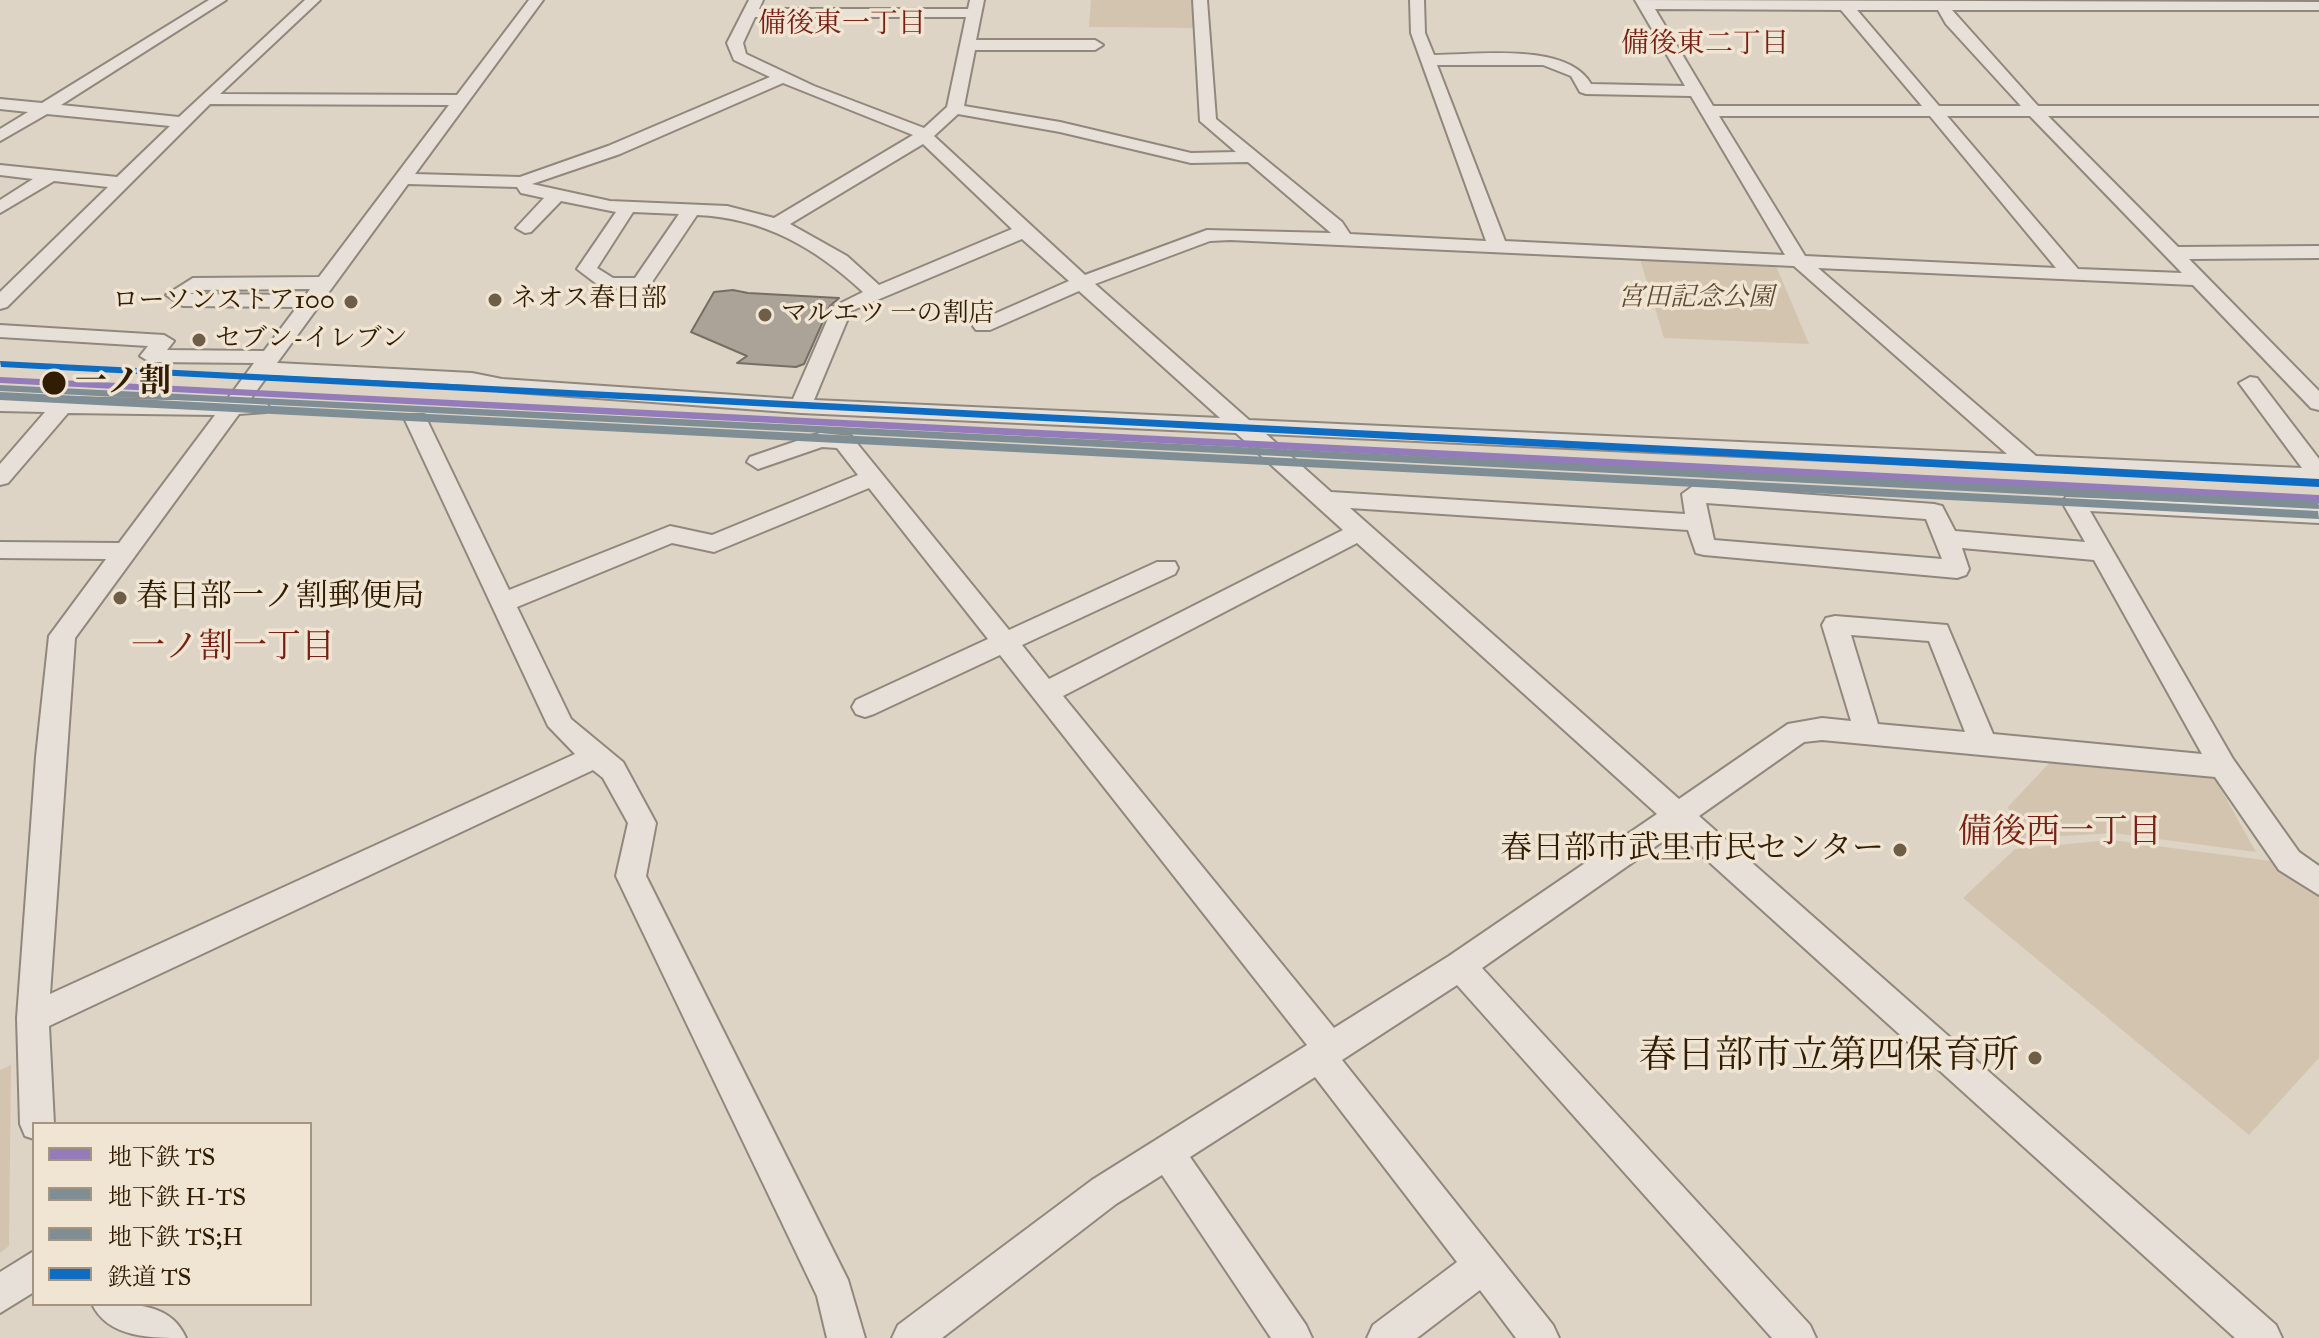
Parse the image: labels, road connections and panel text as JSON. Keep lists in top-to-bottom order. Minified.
{"districts":["備後東一丁目","備後東二丁目","一ノ割一丁目","備後西一丁目"],"parks":["宮田記念公園"],"places":["ネオス春日部","ローソンストア100","マルエツ 一の割店","セブン-イレブン","一ノ割","春日部一ノ割郵便局","春日部市武里市民センター","春日部市立第四保育所"],"lines":["rail line TS","metro line TS","metro line TS;H","metro line H-TS"],"legend":["地下鉄 TS","地下鉄 H-TS","地下鉄 TS;H","鉄道 TS"]}
